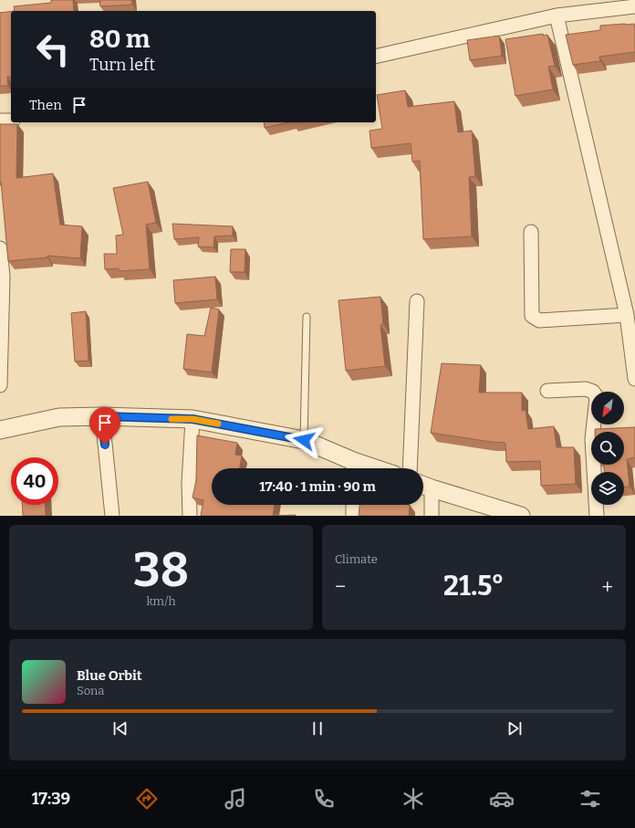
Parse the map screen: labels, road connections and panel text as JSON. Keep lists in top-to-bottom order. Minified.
{"north":"bottom left","page":{"turn":["80 m","Turn left"],"then":"Then","limit":"40","trip":"17:40 · 1 min · 90 m","tile":[["38","km/h"],"Climate"],"heat":["−","21.5°","+"],"song":["Blue Orbit","Sona"],"tabs":"17:39"}}
